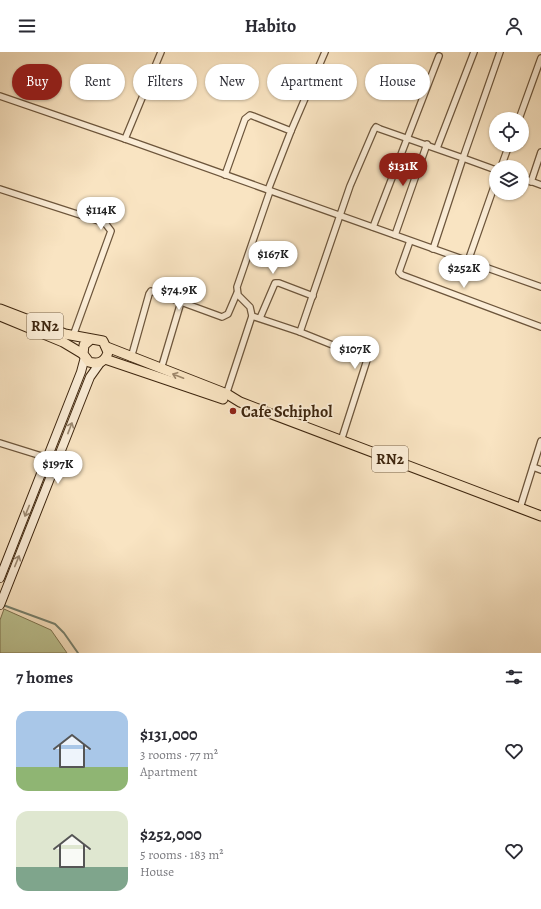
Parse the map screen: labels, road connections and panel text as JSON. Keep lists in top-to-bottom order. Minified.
{"streets":{"main road":["RN2"]},"places":["Cafe Schiphol"],"page":{"header":"Habito","chip":["Buy","Rent","Filters","New","Apartment","House"],"price":["$131K","$114K","$167K","$252K","$74.9K","$107K","$197K"],"heading":"7 homes","list":[{"name":"$131,000","note":"3 rooms · 77 m² · Apartment"},{"name":"$252,000","note":"5 rooms · 183 m² · House"}]}}
